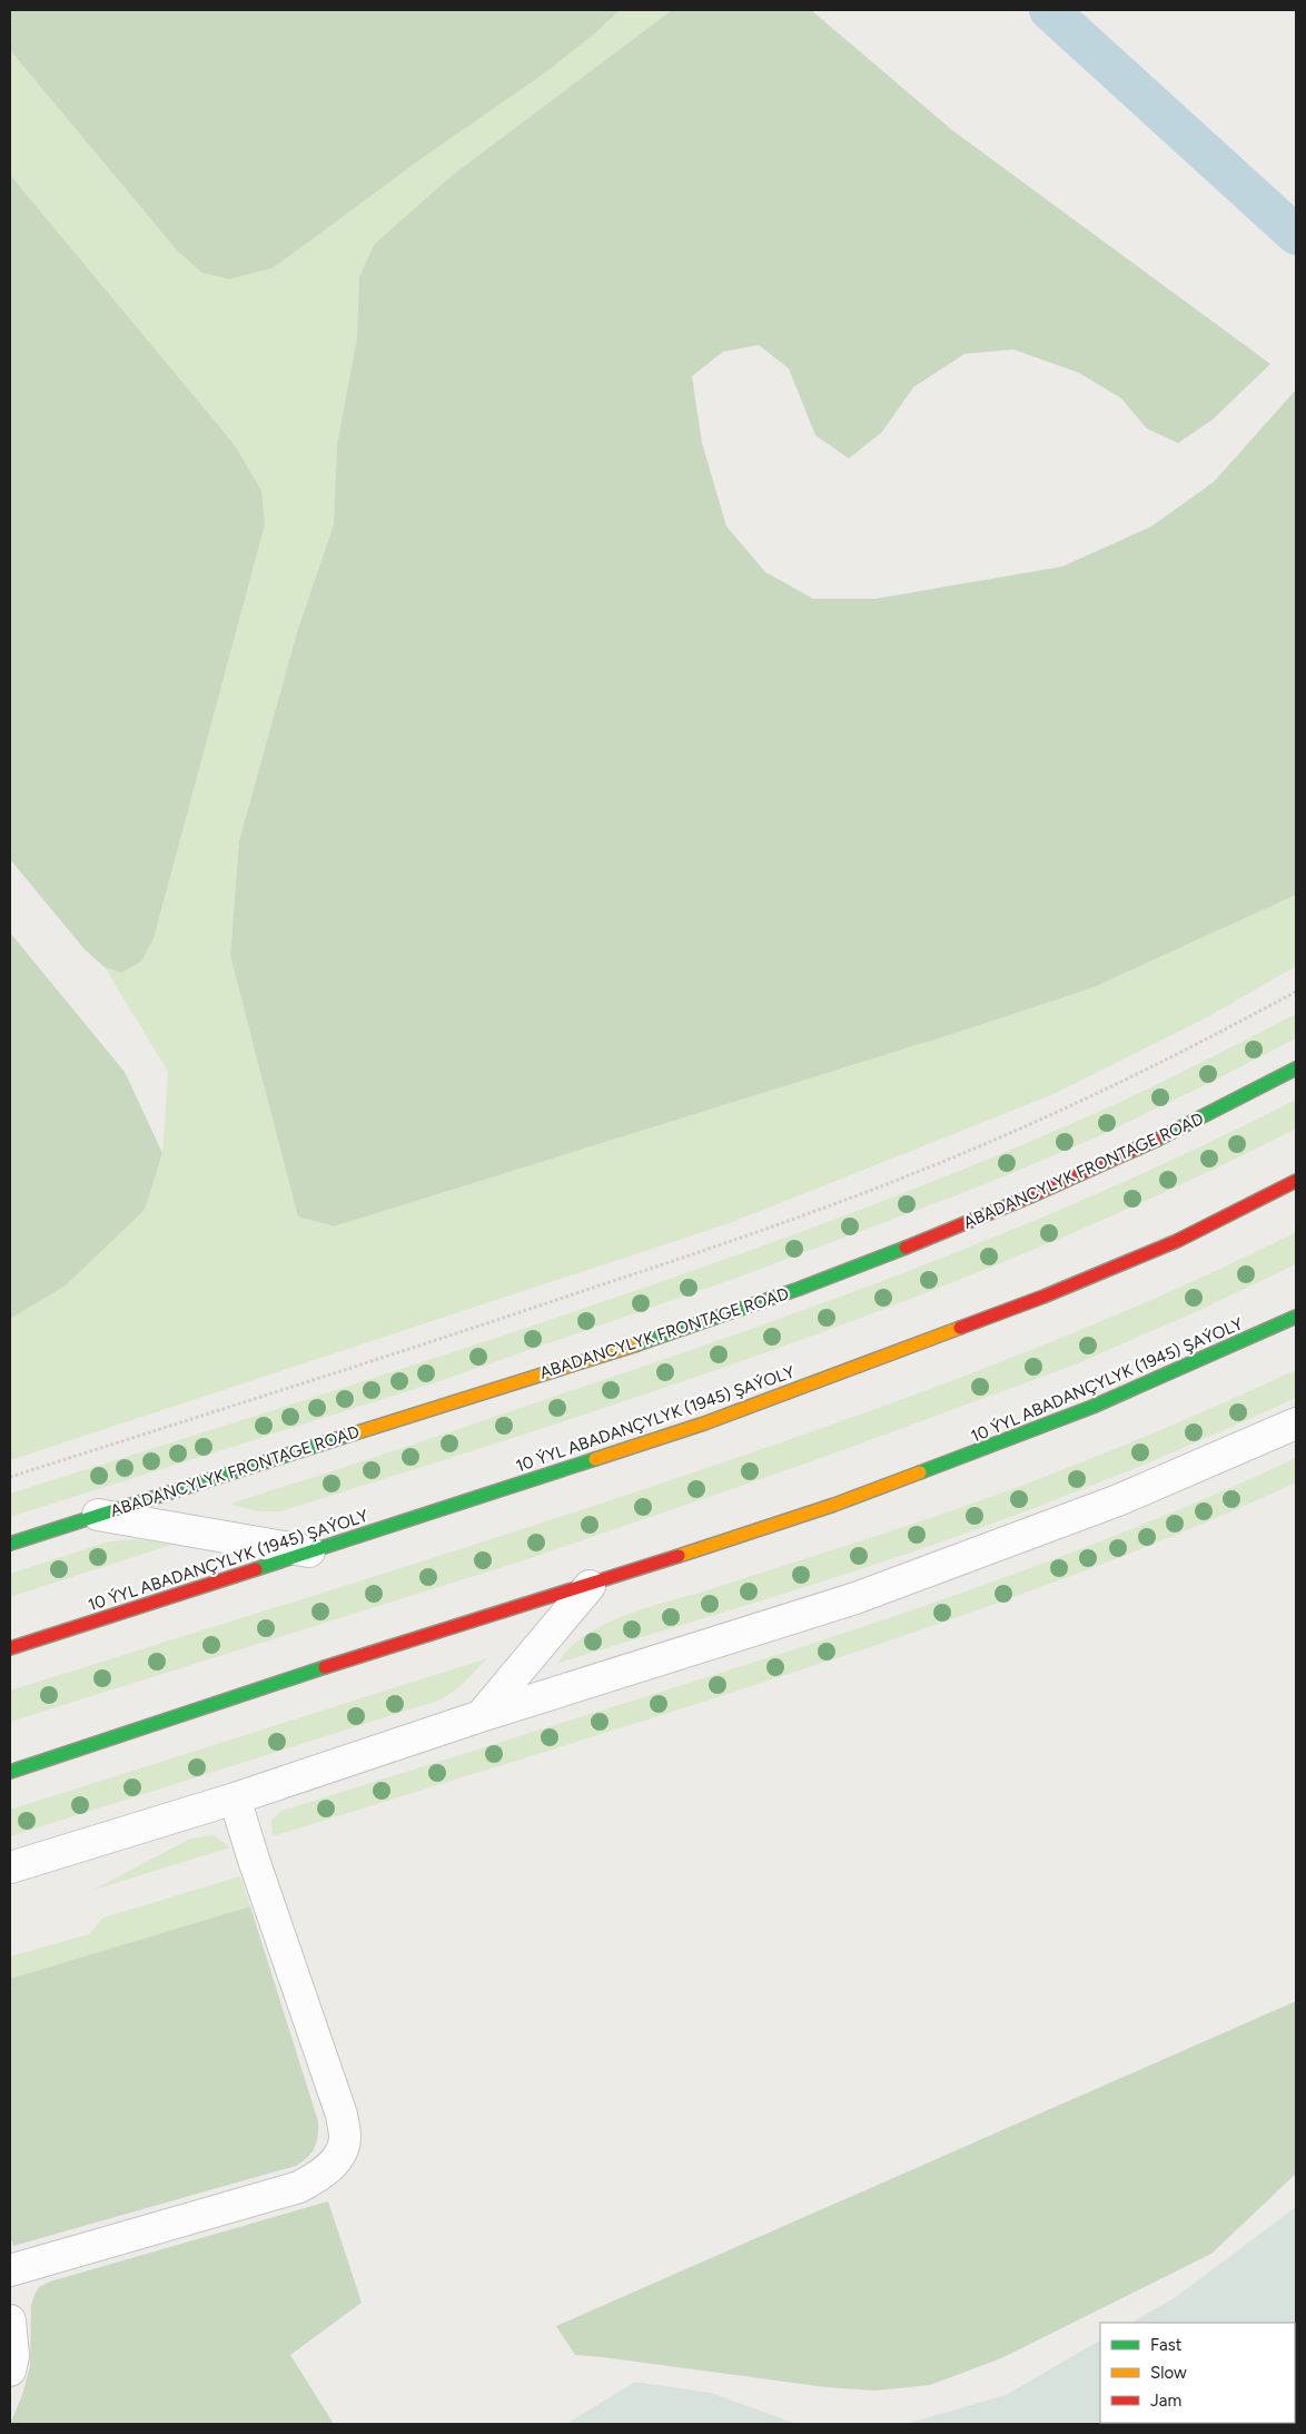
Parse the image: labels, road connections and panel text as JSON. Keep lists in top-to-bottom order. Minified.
{"streets":{"main road":["ABADANCYLYK FRONTAGE ROAD","10 ÝYL ABADANÇYLYK (1945) ŞAÝOLY"]},"legend":["Fast","Slow","Jam"]}
